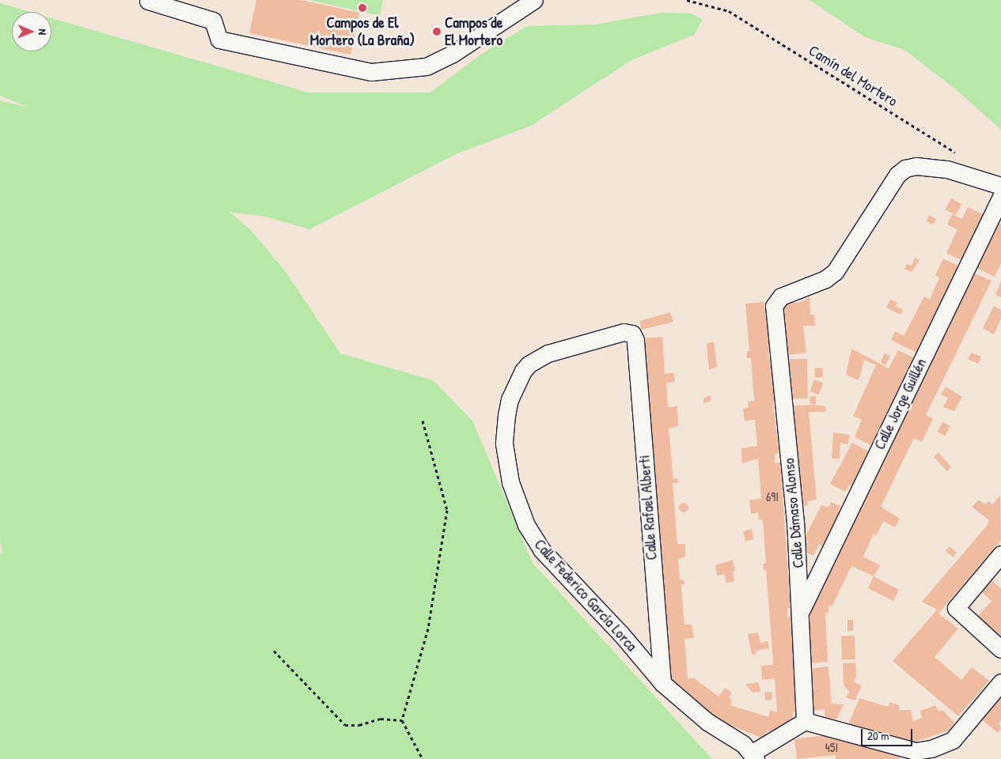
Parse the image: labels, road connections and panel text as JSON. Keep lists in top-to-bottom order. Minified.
{"streets":{"street":["Calle Jorge Guillén","Calle Rafael Alberti","Calle Dámaso Alonso","Calle Federico García Lorca"],"path":["Camín del Mortero"]},"crossings":[["Calle Jorge Guillén","Calle Dámaso Alonso"],["Calle Rafael Alberti","Calle Federico García Lorca"]],"places":["Campos de El Mortero (La Braña)","Campos de El Mortero"],"house_numbers":["69I","45I"],"scale_bar":"20 m","north":"right"}
